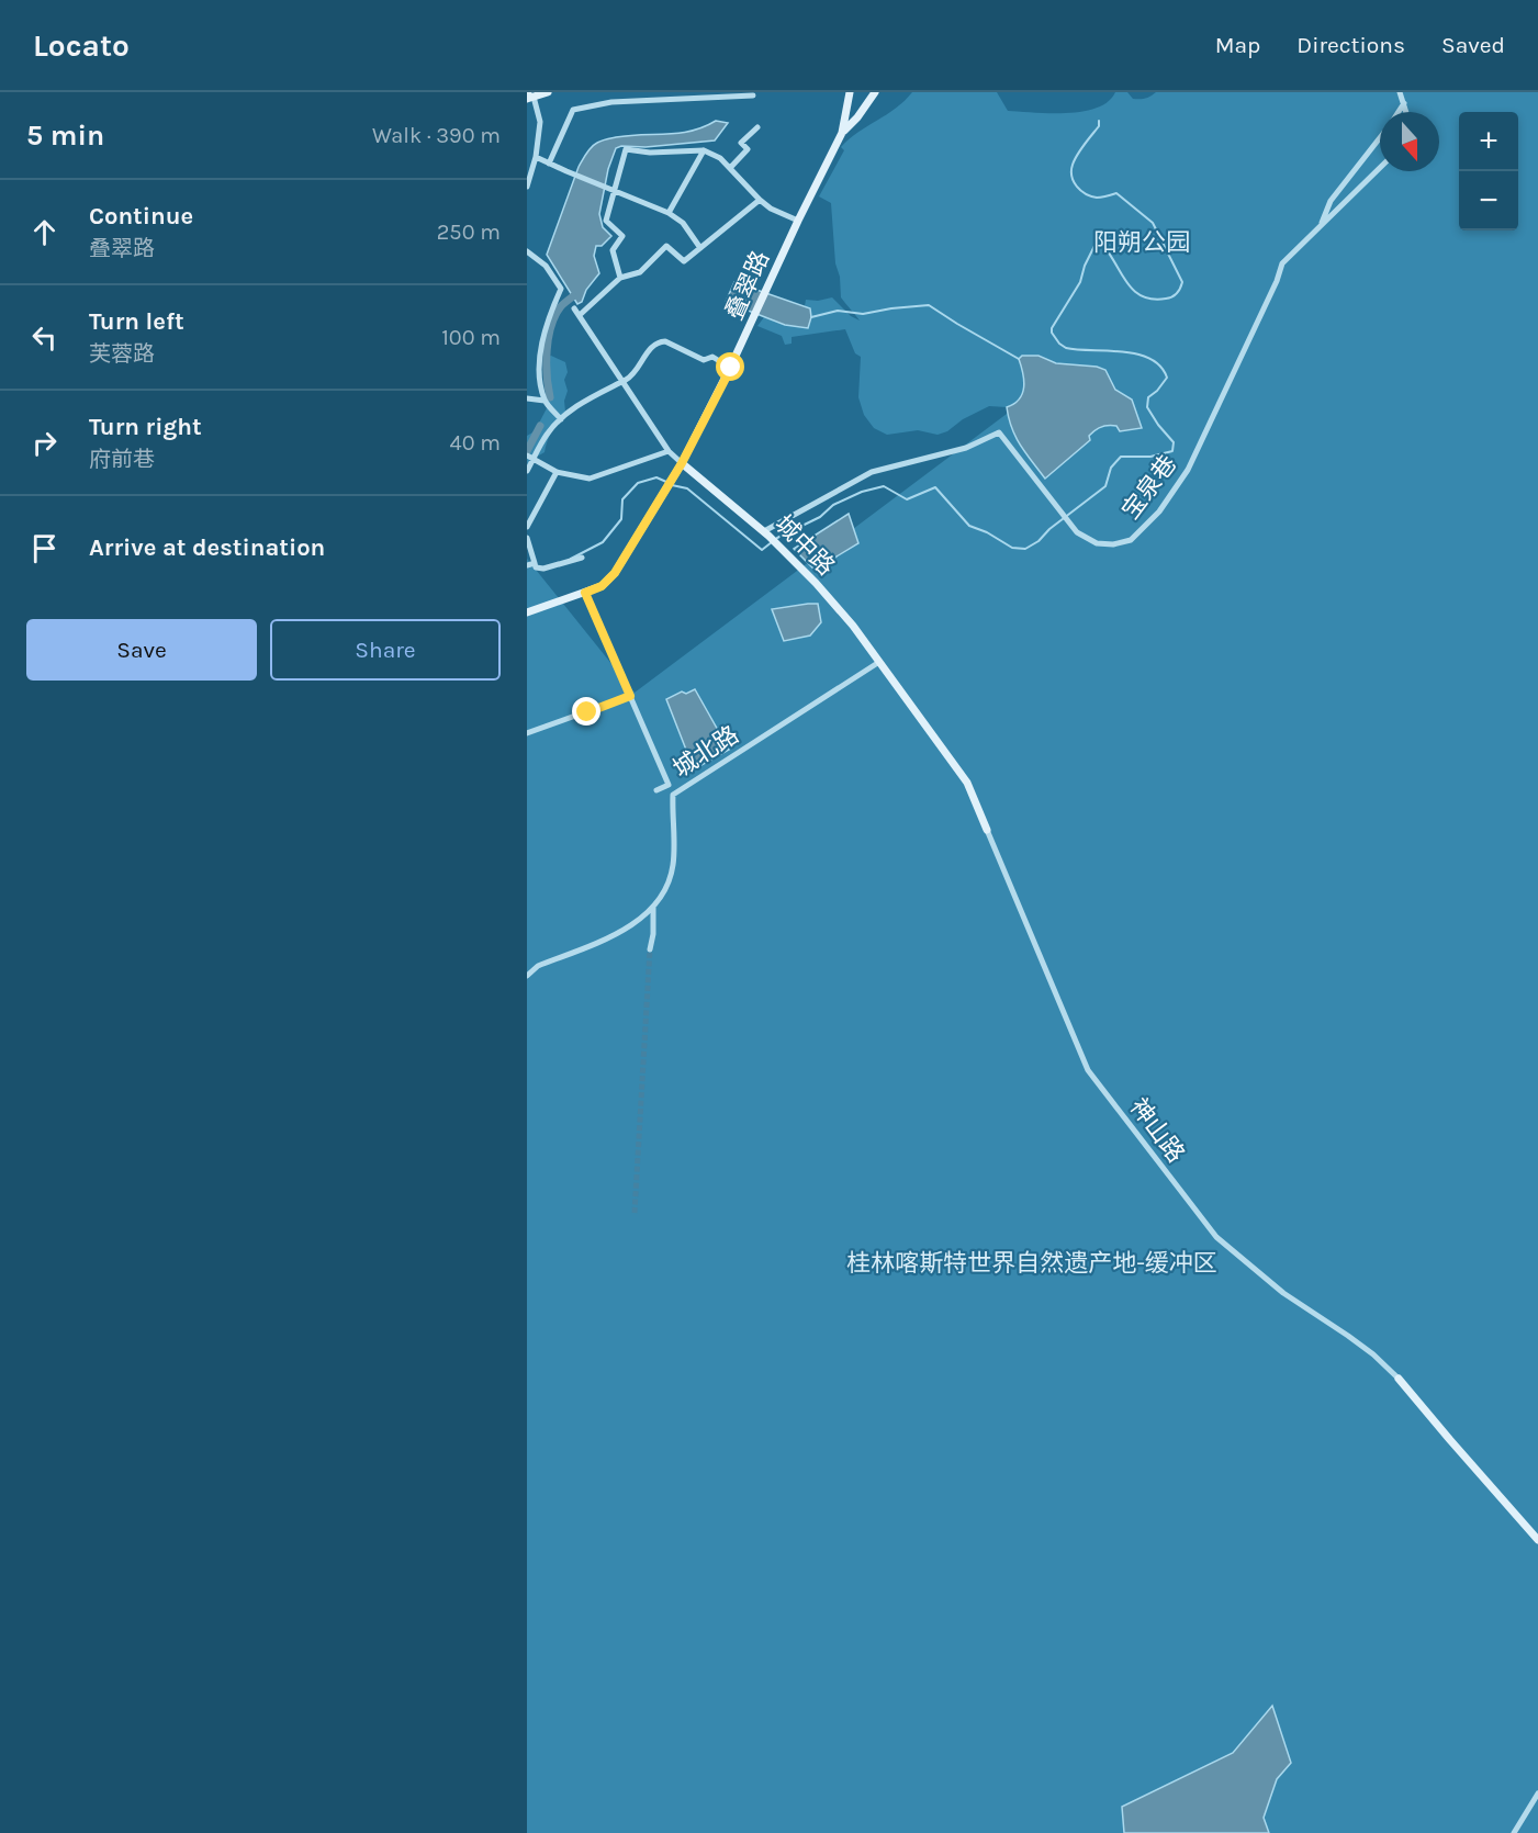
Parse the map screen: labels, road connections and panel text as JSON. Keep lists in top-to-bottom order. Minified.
{"streets":{"street":["叠翠路","宝泉巷","城中路","城北路","神山路"]},"crossings":[["叠翠路","城中路"],["宝泉巷","城中路"],["城中路","城北路"],["城中路","神山路"]],"parks":["阳朔公园","桂林喀斯特世界自然遗产地-缓冲区"],"north":"bottom","page":{"header":"Locato","nav":["Map","Directions","Saved"],"heading":["5 min","Walk · 390 m"],"map_buttons":["+","−"],"list":[["Continue","叠翠路","250 m"],["Turn left","芙蓉路","100 m"],["Turn right","府前巷","40 m"],"Arrive at destination"],"buttons":["Save","Share"]}}
